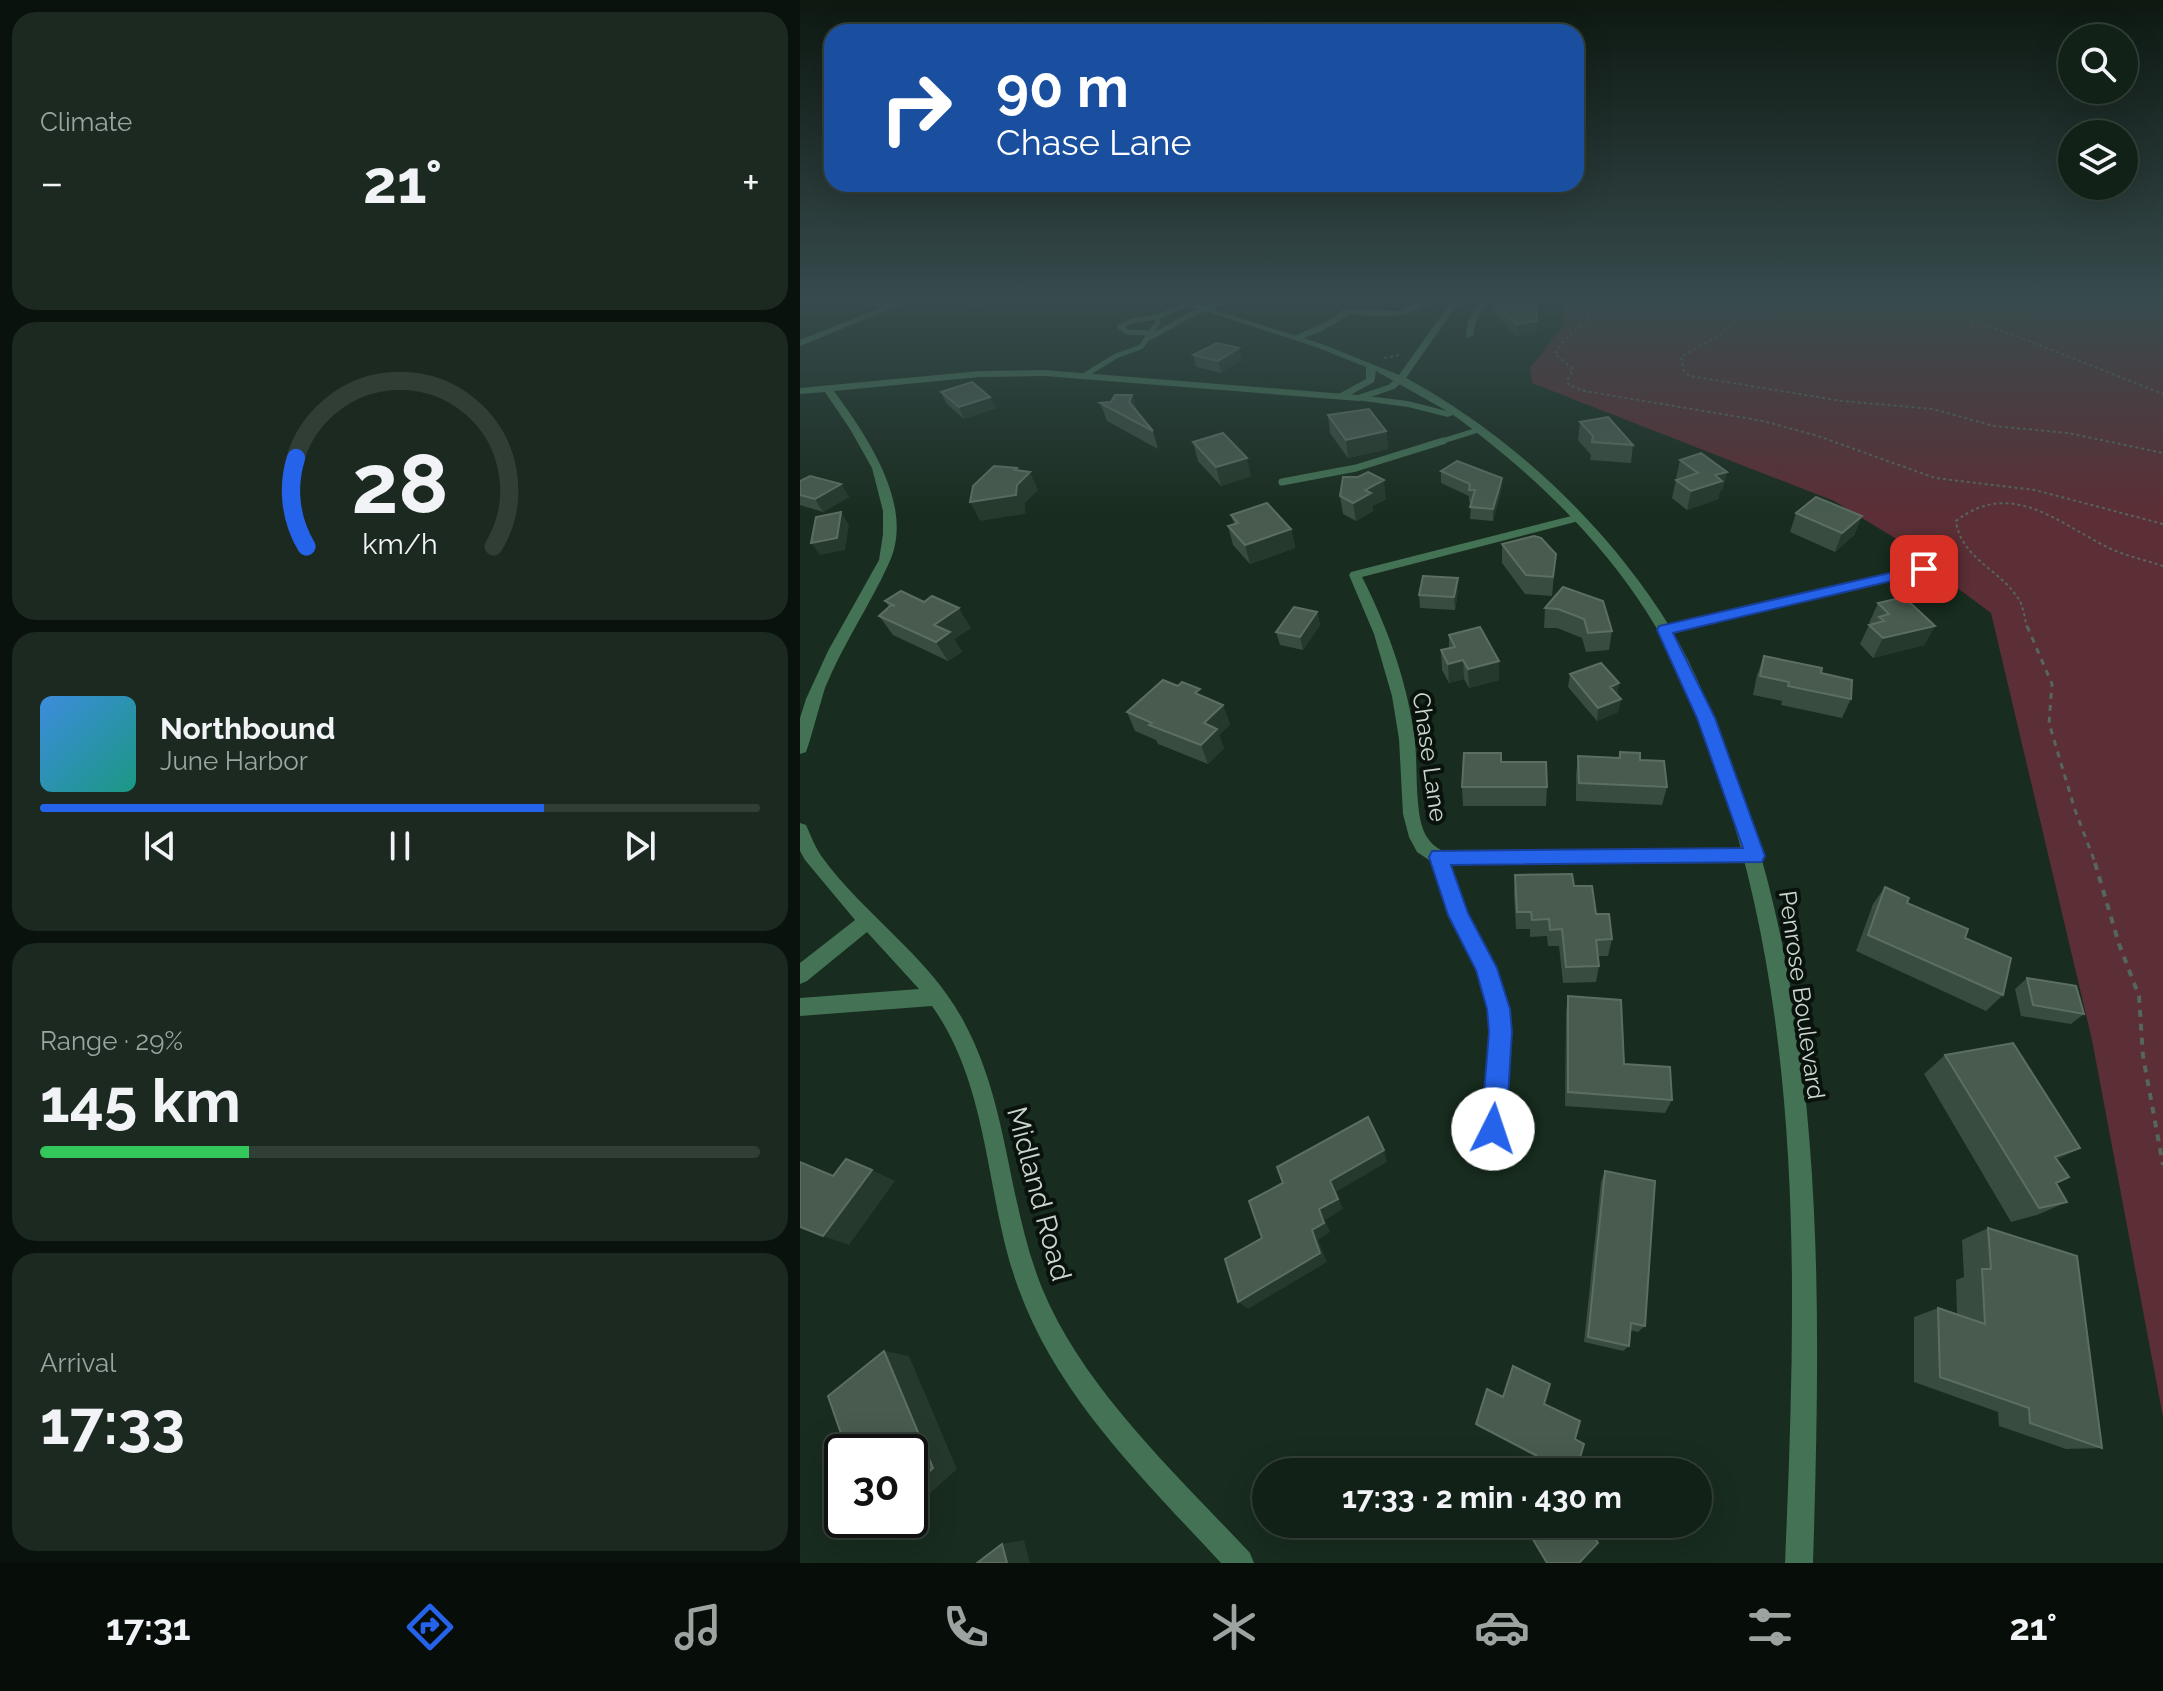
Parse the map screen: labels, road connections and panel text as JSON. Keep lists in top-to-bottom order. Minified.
{"streets":{"street":["Chase Lane","Penrose Boulevard","Midland Road"]},"crossings":[["Chase Lane","Penrose Boulevard"]],"page":{"tile":["Climate",["Range · 29%","145 km"],["Arrival","17:33"]],"turn":["90 m","Chase Lane"],"heat":["−","21°","+"],"song":["Northbound","June Harbor"],"limit":"30","trip":"17:33 · 2 min · 430 m","tabs":["17:31","21°"],"gauge":["28","km/h"]}}
